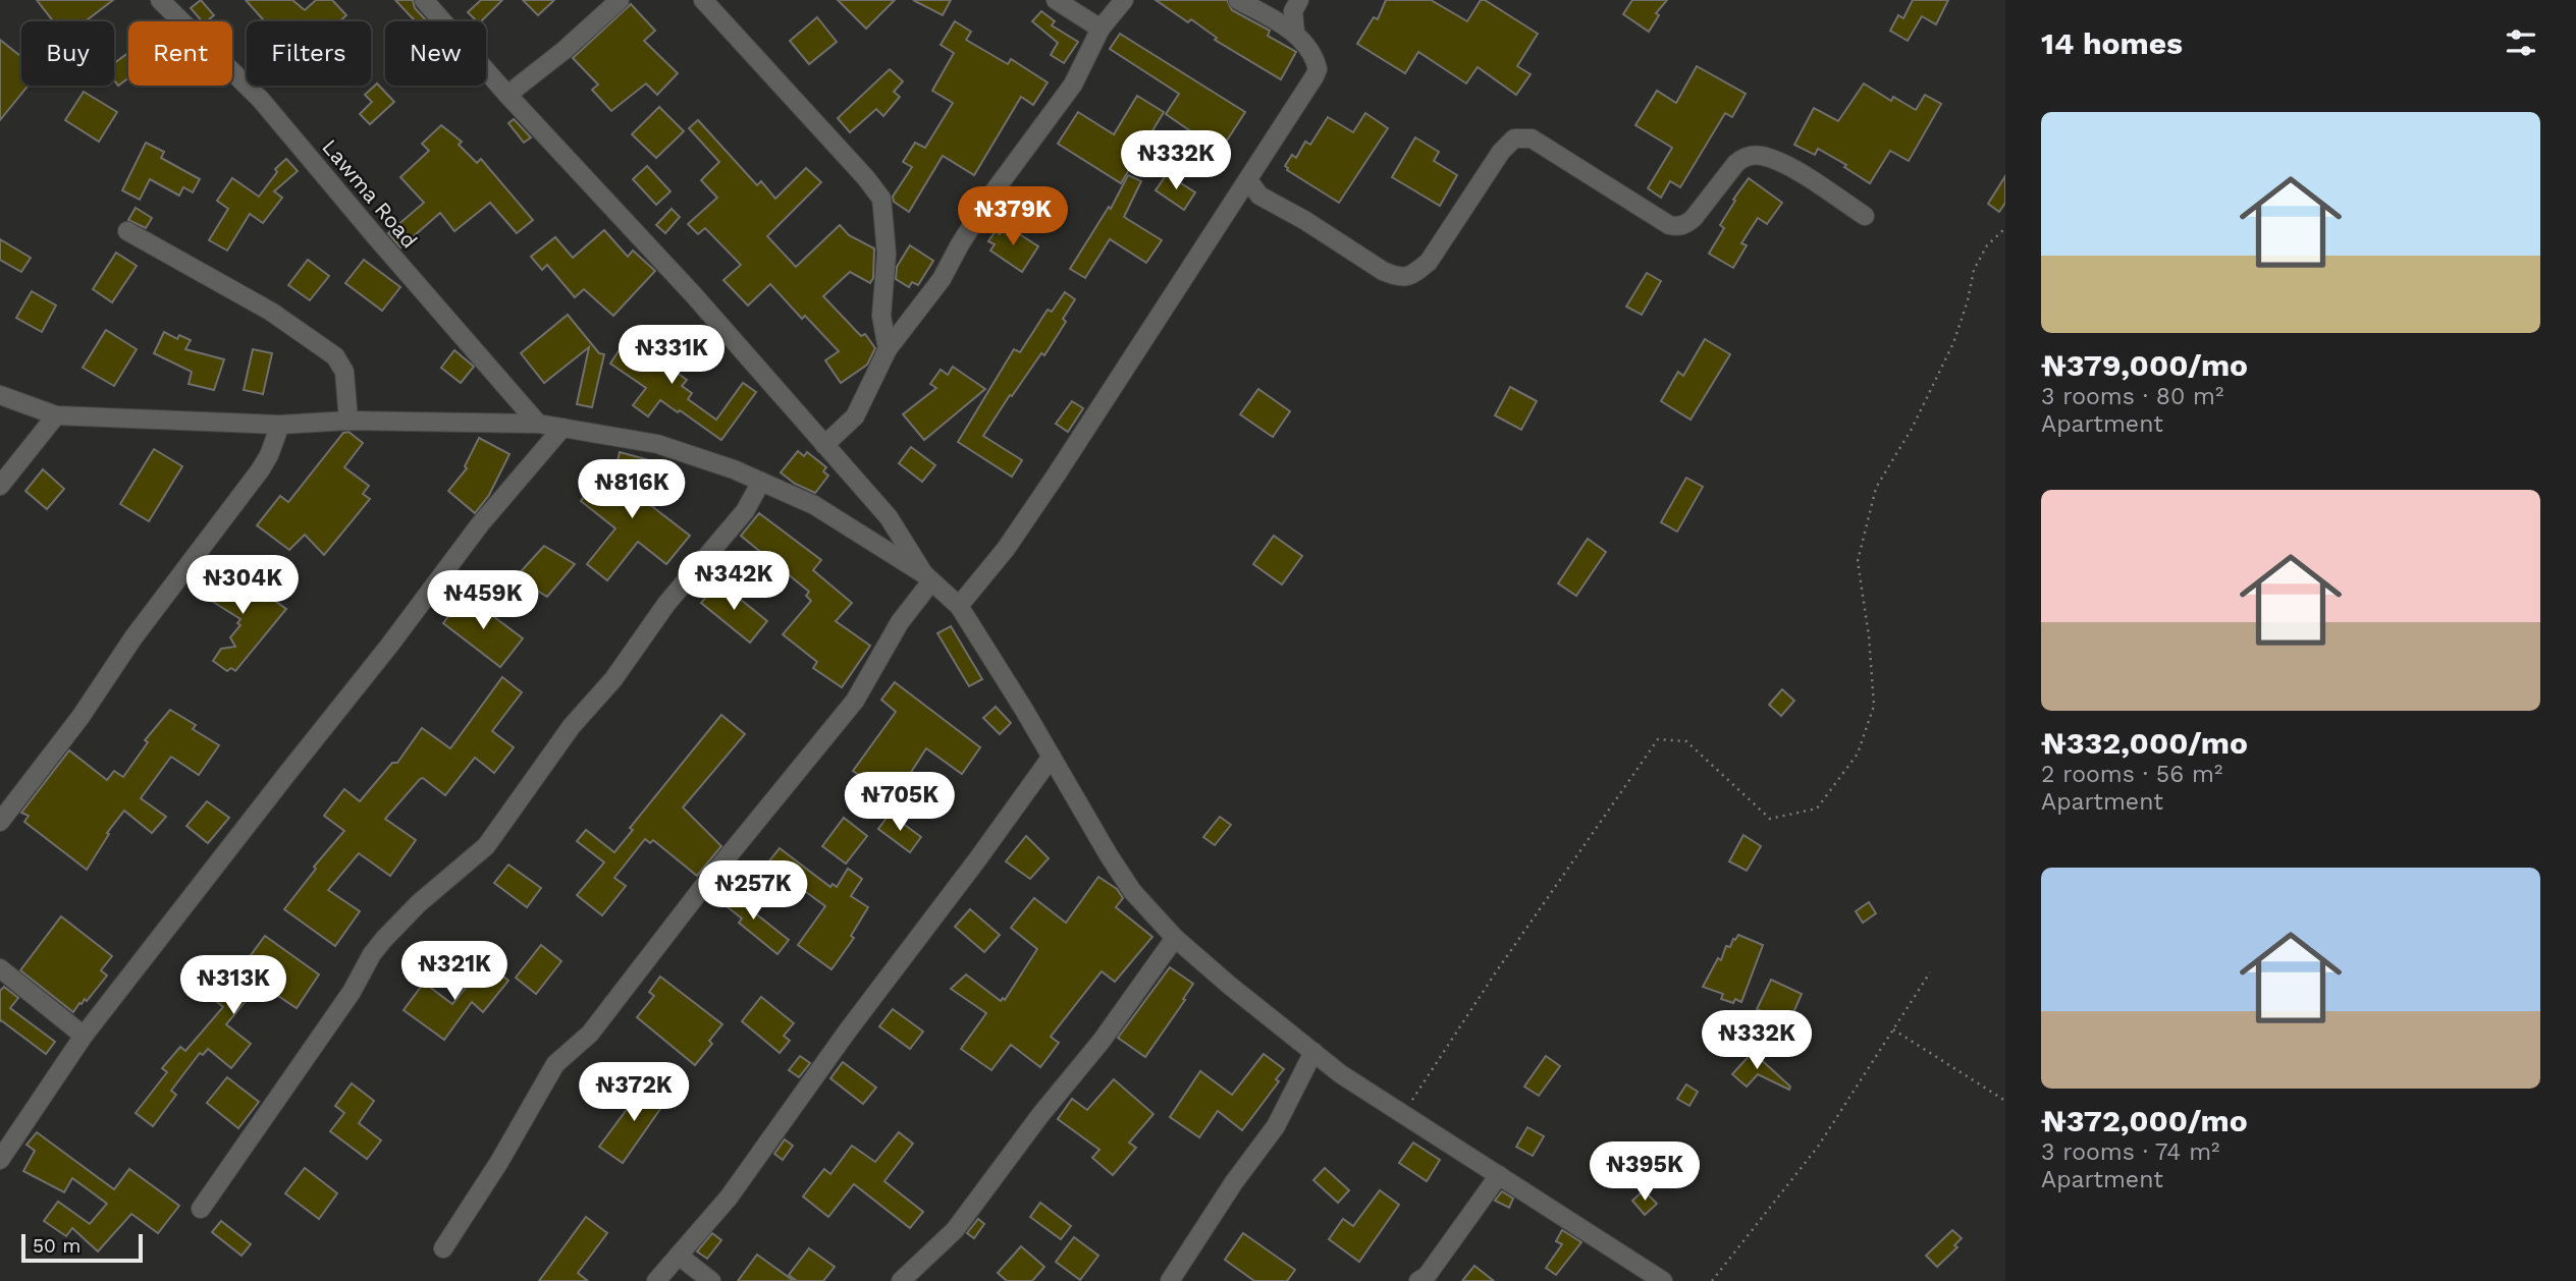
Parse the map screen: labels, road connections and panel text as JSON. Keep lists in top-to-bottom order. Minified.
{"streets":{"street":["Lawma Road"]},"scale_bar":"50 m","page":{"heading":"14 homes","chip":["Buy","Rent","Filters","New"],"list":[{"name":"₦379,000/mo","note":"3 rooms · 80 m² · Apartment"},{"name":"₦332,000/mo","note":"2 rooms · 56 m² · Apartment"},{"name":"₦372,000/mo","note":"3 rooms · 74 m² · Apartment"}],"price":["₦332K","₦379K","₦331K","₦816K","₦342K","₦304K","₦459K","₦705K","₦257K","₦321K","₦313K","₦332K","₦372K","₦395K"],"scale":"50 m"}}
